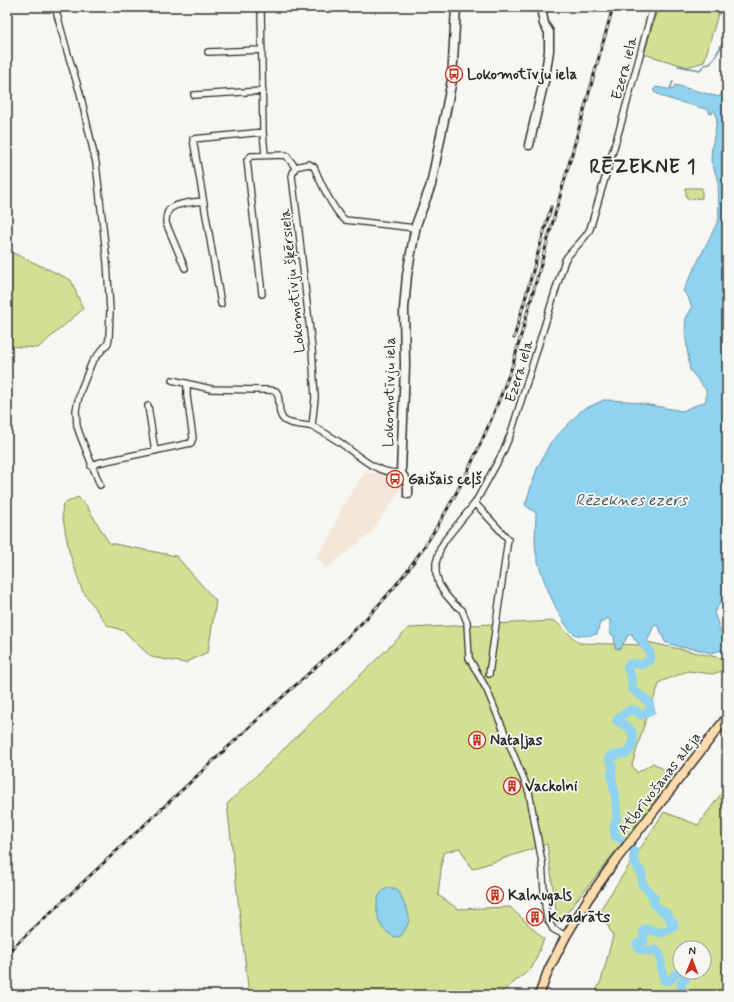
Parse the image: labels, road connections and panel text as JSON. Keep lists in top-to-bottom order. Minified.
{"streets":{"main road":["Atbrīvošanas aleja"],"street":["Ezera iela","Lokomotīvju šķērsiela","Lokomotīvju iela"]},"crossings":[["Ezera iela","Atbrīvošanas aleja"]],"districts":["RĒZEKNE 1"],"water":["Rēzeknes ezers"],"places":{"bus stop":["Lokomotīvju iela","Gaišais ceļš"],"building":["Nataļjas","Vackolni","Kalnugals","Kvadrāts"]},"north":"top"}
